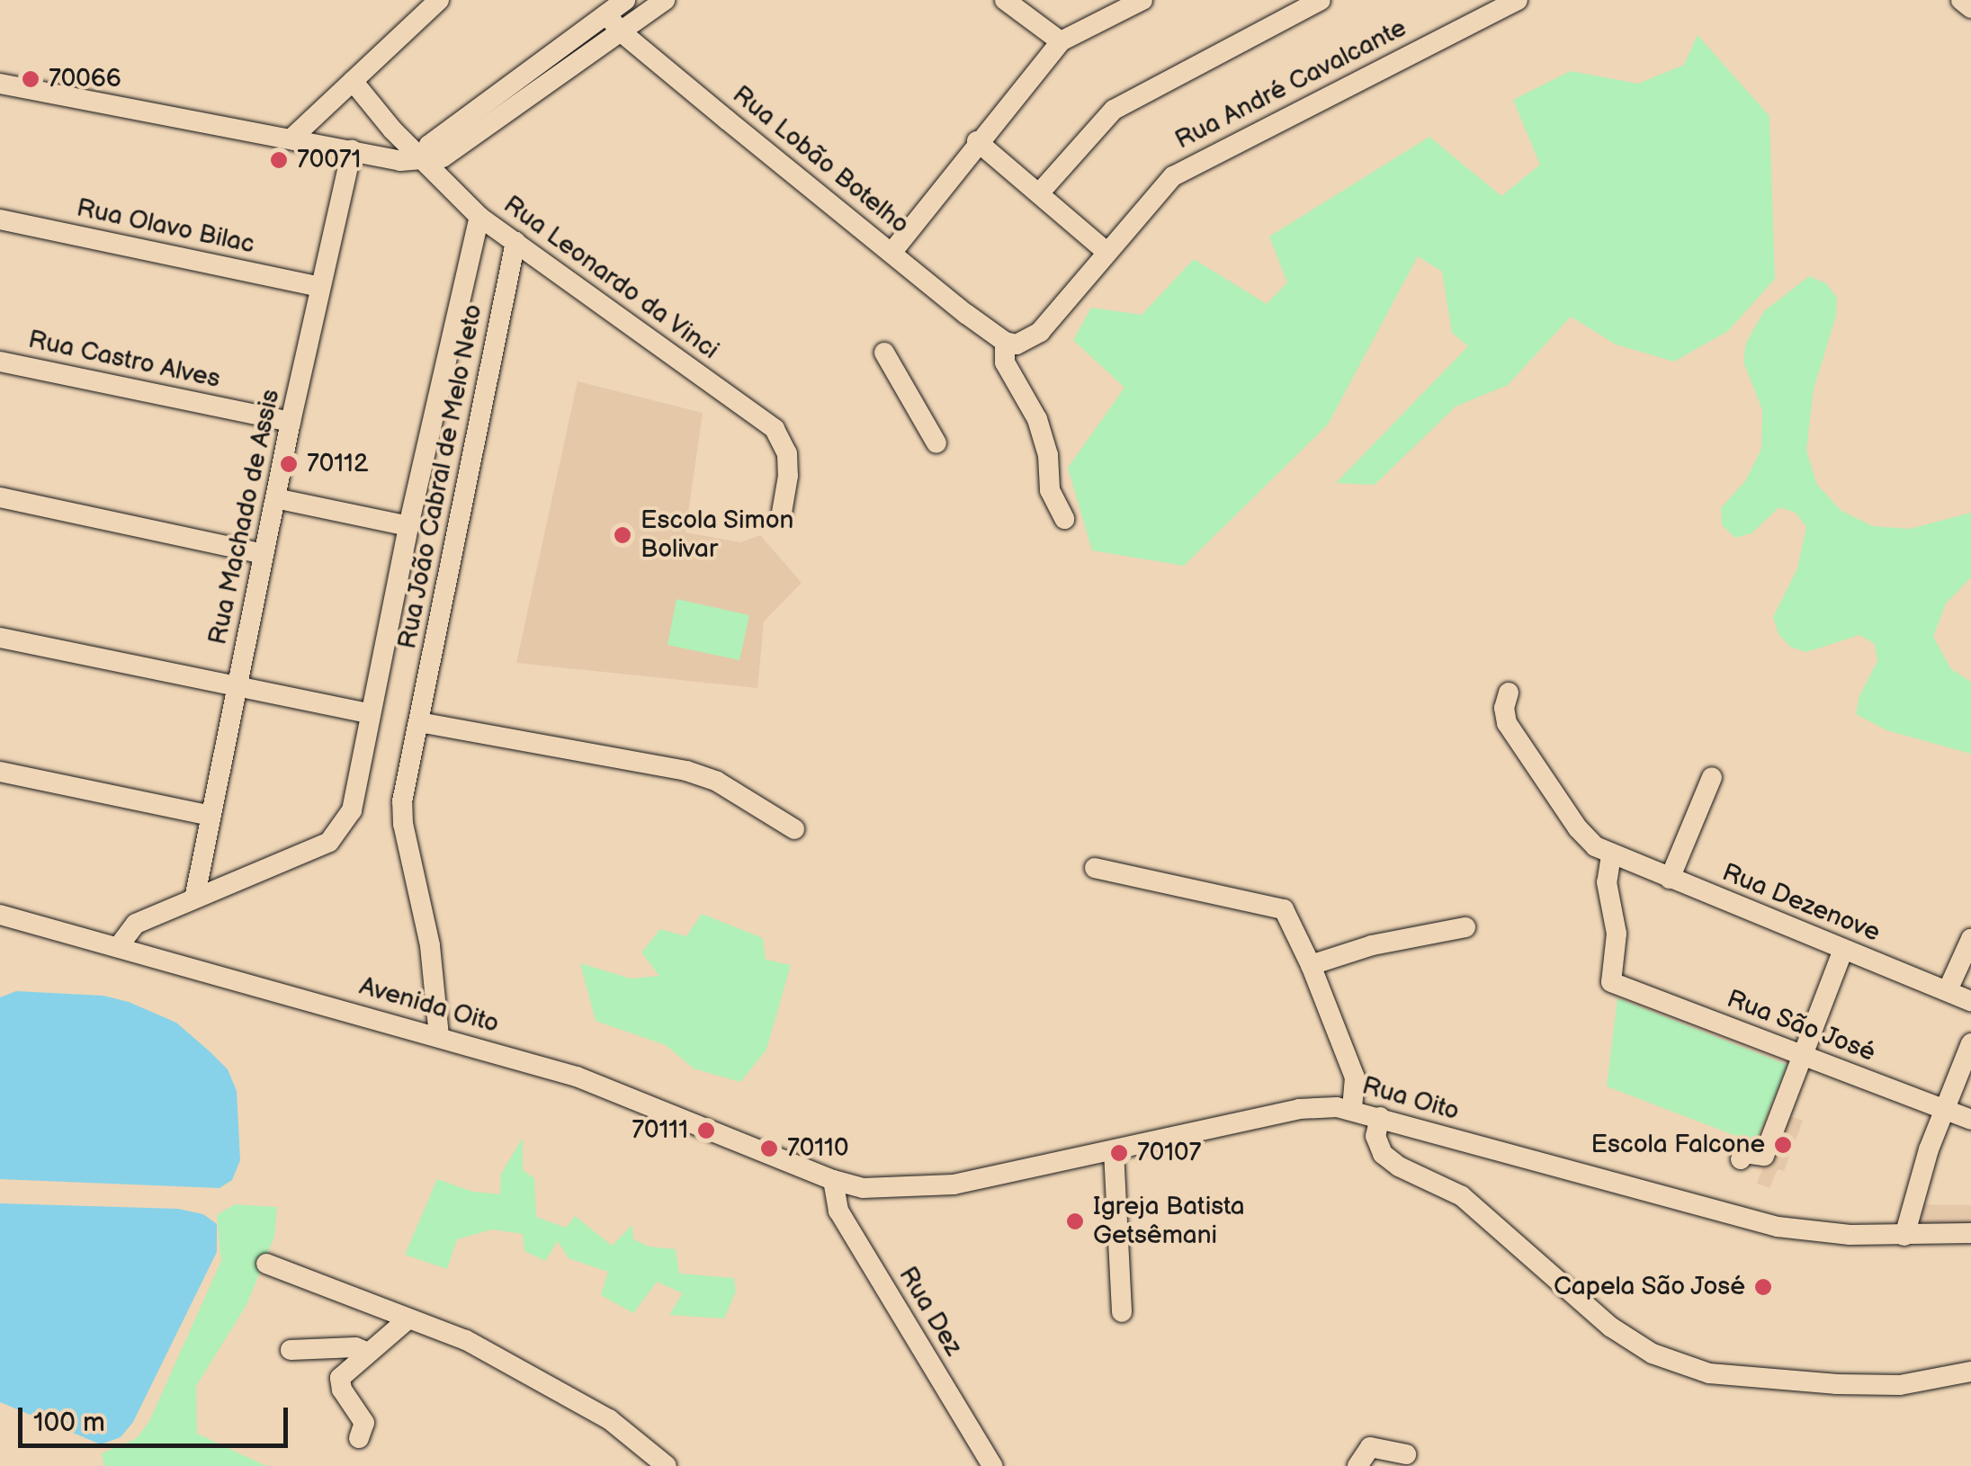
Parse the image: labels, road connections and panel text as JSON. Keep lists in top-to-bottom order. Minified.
{"streets":{"street":["Rua André Cavalcante","Rua Lobão Botelho","Rua Olavo Bilac","Rua Leonardo da Vinci","Rua Castro Alves","Rua João Cabral de Melo Neto","Rua Machado de Assis","Rua Dezenove","Avenida Oito","Rua São José","Rua Oito","Rua Dez"]},"crossings":[["Rua André Cavalcante","Rua Lobão Botelho"],["Rua Olavo Bilac","Rua Machado de Assis"],["Rua Leonardo da Vinci","Rua João Cabral de Melo Neto"],["Rua Castro Alves","Rua Machado de Assis"],["Rua João Cabral de Melo Neto","Rua Machado de Assis"],["Rua João Cabral de Melo Neto","Avenida Oito"],["Rua Dezenove","Rua São José"],["Avenida Oito","Rua Oito"],["Avenida Oito","Rua Dez"],["Rua Oito","Rua Dez"]],"places":["70066","70071","70112","Escola Simon Bolivar","70111","Escola Falcone","70110","70107","Igreja Batista Getsêmani","Capela São José"],"scale_bar":"100 m"}
